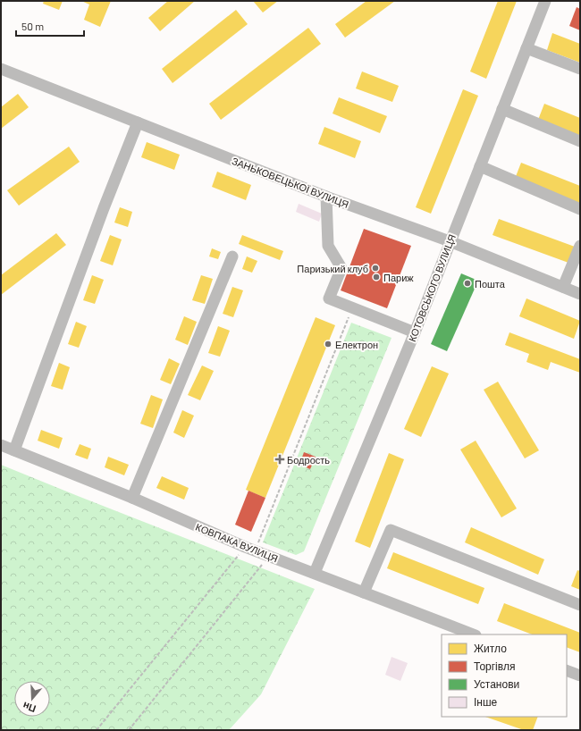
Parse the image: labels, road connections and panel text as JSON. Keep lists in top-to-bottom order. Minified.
{"streets":{"street":["ЗАНЬКОВЕЦЬКОЇ ВУЛИЦЯ","КОТОВСЬКОГО ВУЛИЦЯ","КОВПАКА ВУЛИЦЯ"]},"crossings":[["ЗАНЬКОВЕЦЬКОЇ ВУЛИЦЯ","КОТОВСЬКОГО ВУЛИЦЯ"],["КОТОВСЬКОГО ВУЛИЦЯ","КОВПАКА ВУЛИЦЯ"]],"places":{"other":["Паризький клуб","Париж","Пошта","Електрон"],"health":["Бодрость"]},"legend":["Житло","Торгівля","Установи","Інше"],"scale_bar":"50 m","north":"bottom"}
